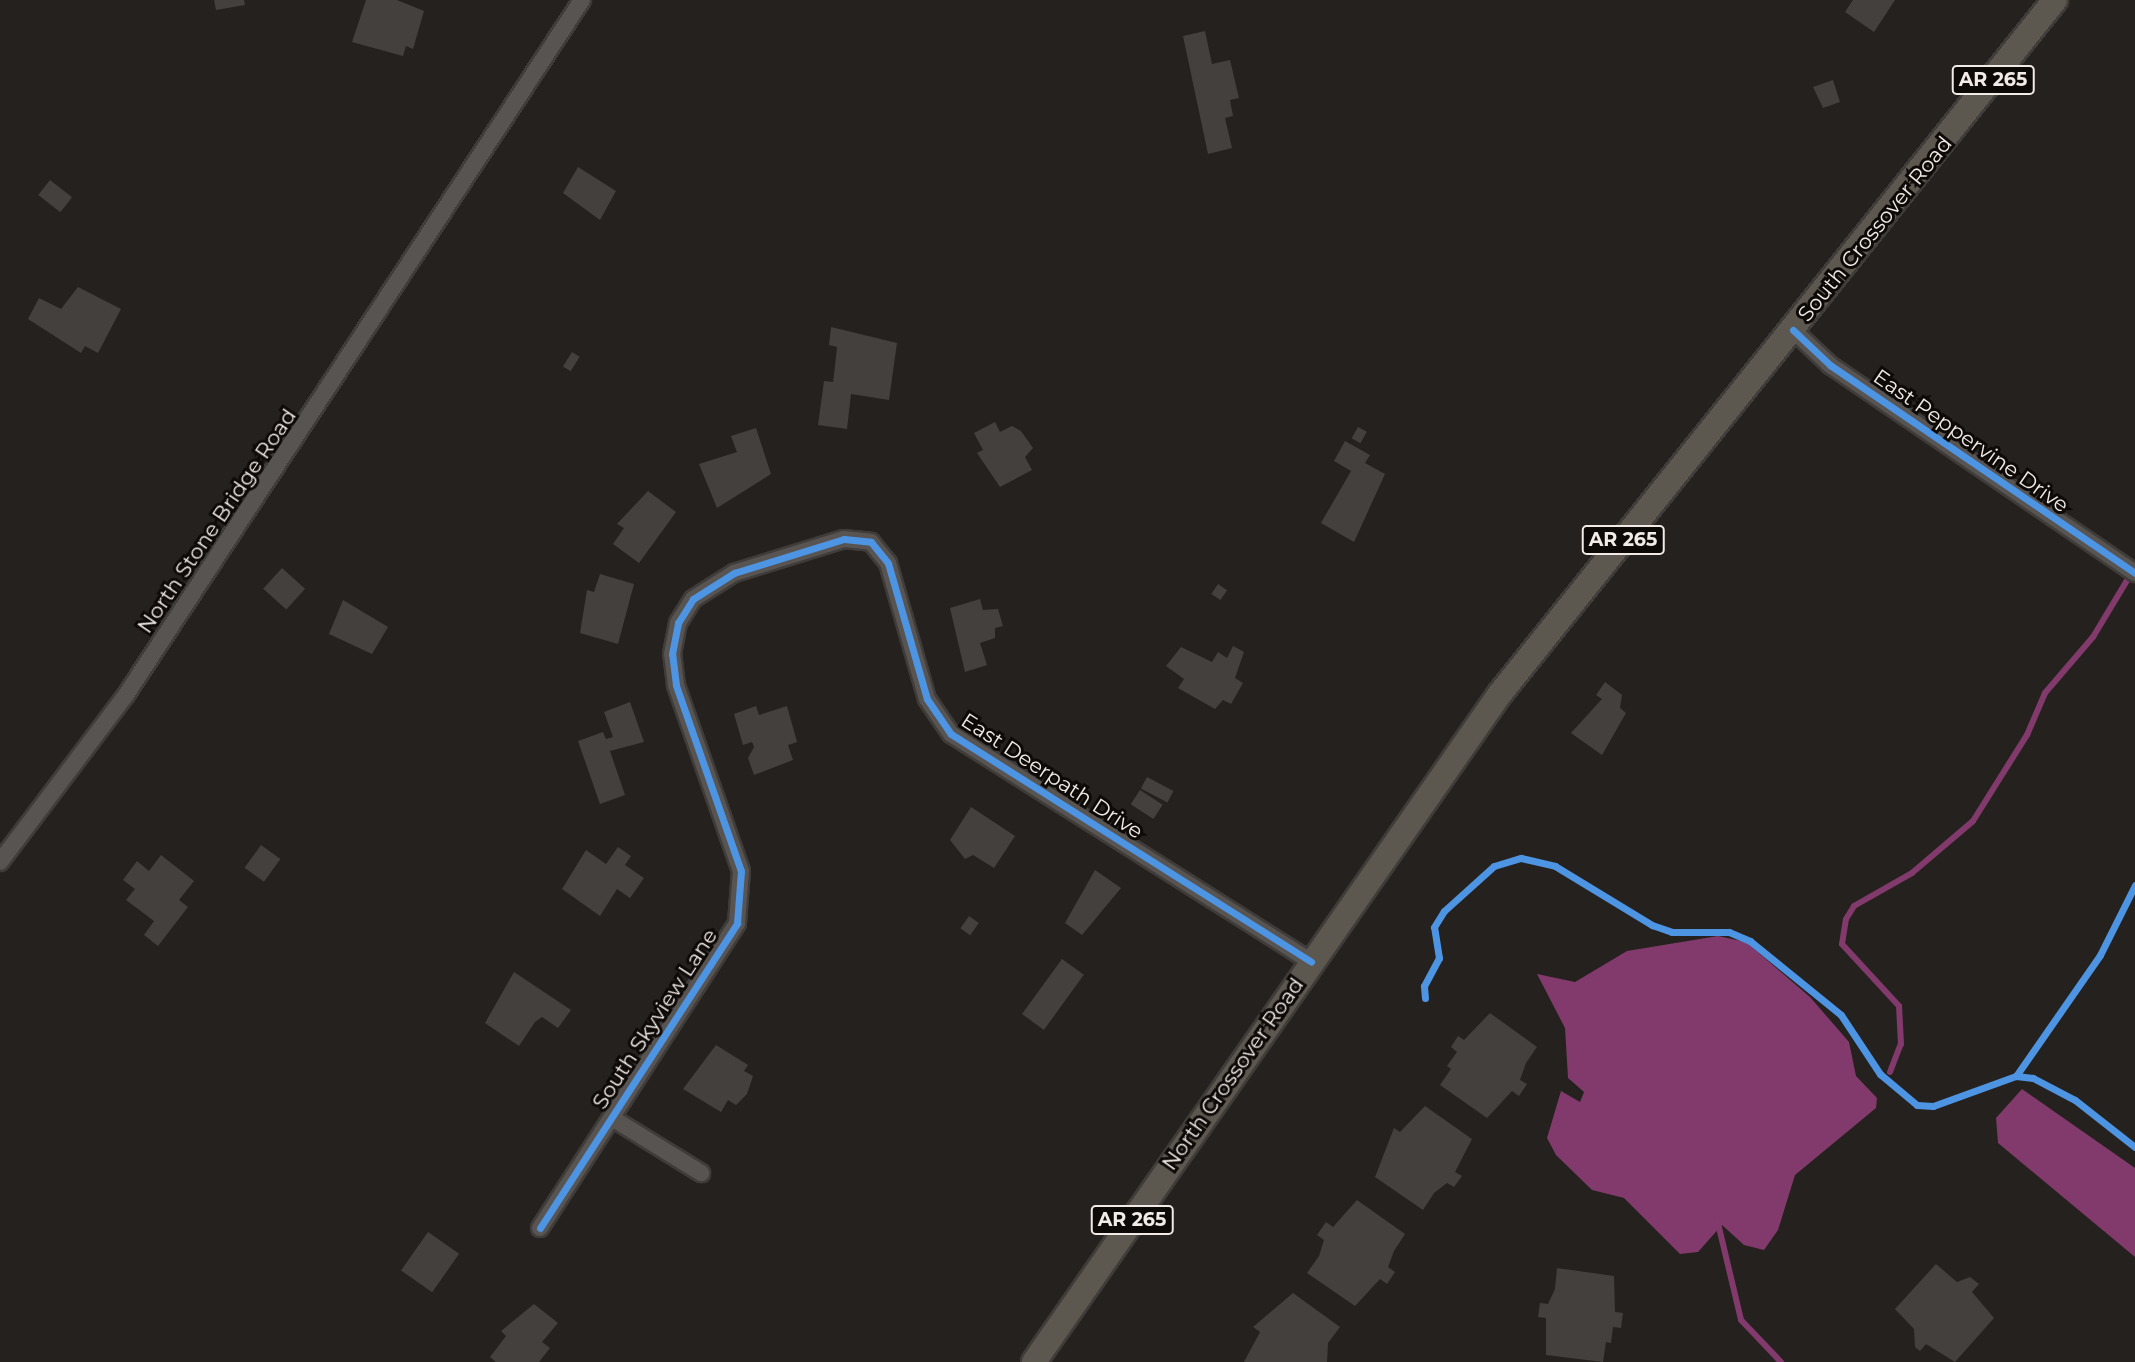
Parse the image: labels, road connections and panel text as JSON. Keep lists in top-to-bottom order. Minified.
{"streets":{"main road":["AR 265","South Crossover Road","North Crossover Road"],"street":["East Peppervine Drive","North Stone Bridge Road","East Deerpath Drive","South Skyview Lane"]},"crossings":[["South Crossover Road","East Peppervine Drive"],["South Crossover Road","North Crossover Road"],["East Deerpath Drive","South Skyview Lane"],["East Deerpath Drive","North Crossover Road"]]}
